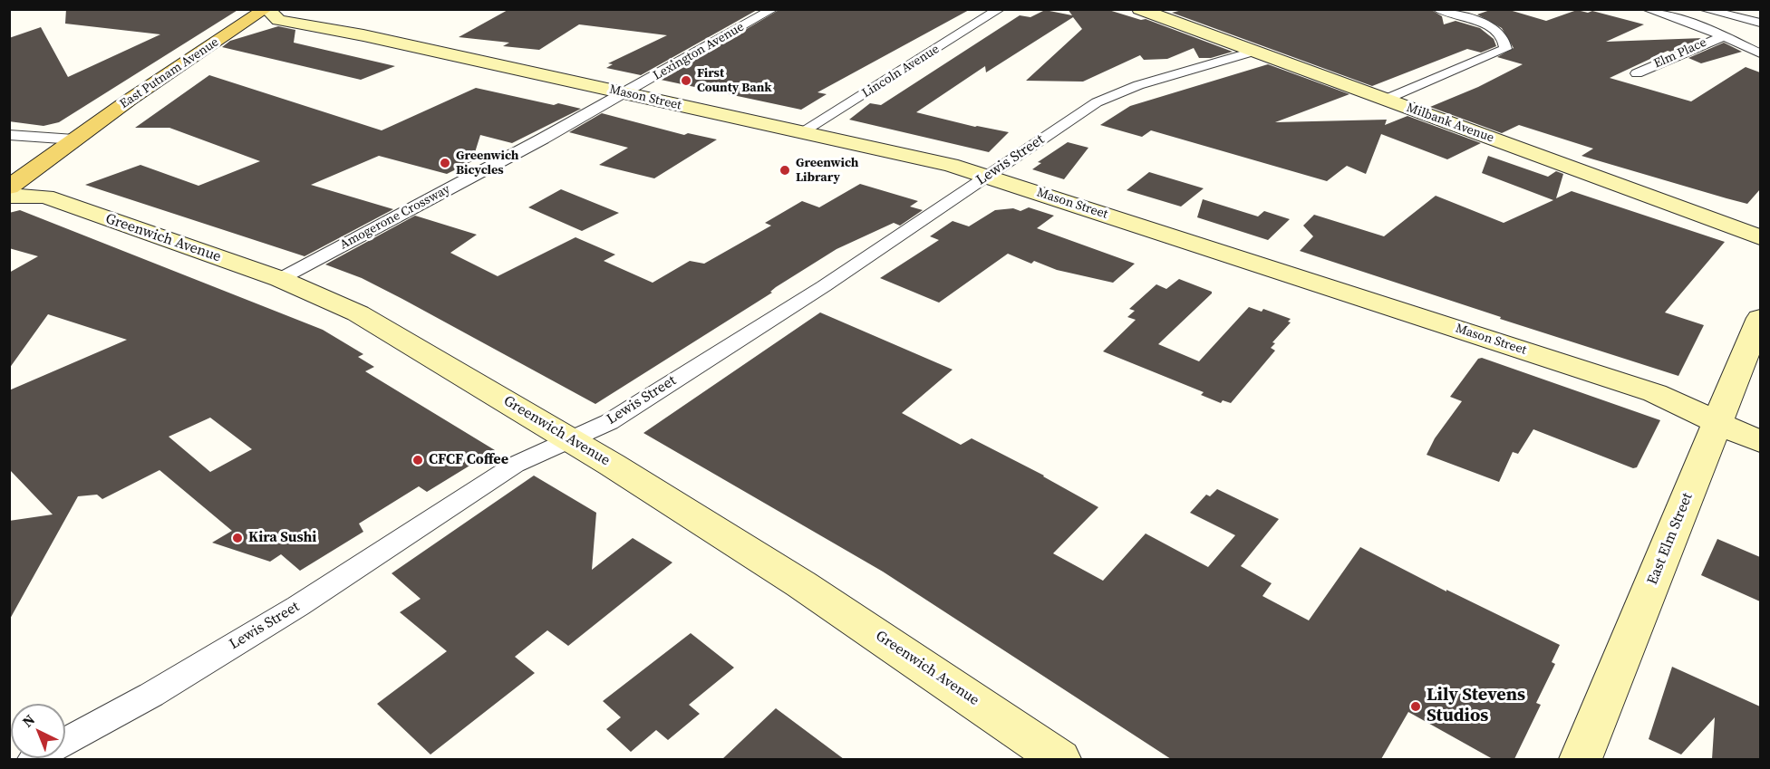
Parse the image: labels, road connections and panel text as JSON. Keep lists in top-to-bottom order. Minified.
{"streets":{"main road":["East Putnam Avenue"],"street":["Lexington Avenue","Elm Place","Lincoln Avenue","Mason Street","Milbank Avenue","Lewis Street","Amogerone Crossway","Greenwich Avenue","East Elm Street"]},"crossings":[["Lexington Avenue","Mason Street"],["Lexington Avenue","Amogerone Crossway"],["Lincoln Avenue","Mason Street"],["East Putnam Avenue","Mason Street"],["Mason Street","Lewis Street"],["Mason Street","Amogerone Crossway"],["Mason Street","East Elm Street"],["Milbank Avenue","Lewis Street"],["Lewis Street","Greenwich Avenue"],["Amogerone Crossway","Greenwich Avenue"]],"places":["First County Bank","Greenwich Bicycles","Greenwich Library","CFCF Coffee","Kira Sushi","Lily Stevens Studios"],"north":"top left"}
